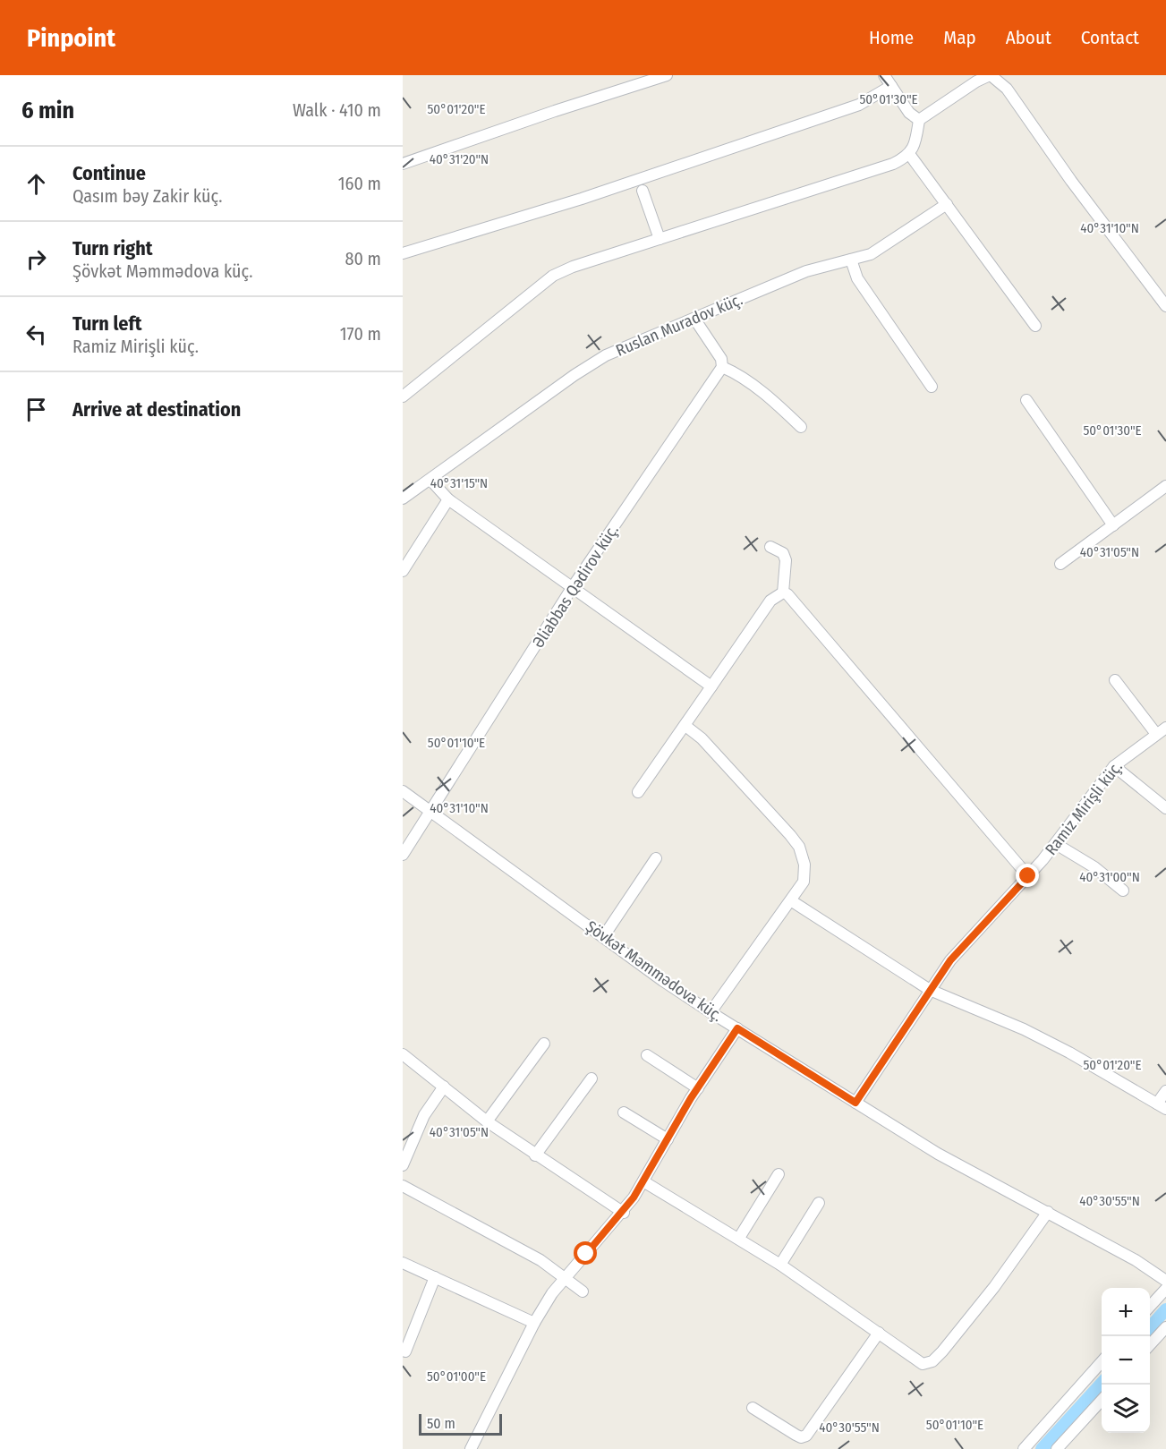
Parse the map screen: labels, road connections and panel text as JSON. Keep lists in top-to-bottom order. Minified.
{"streets":{"street":["Ruslan Muradov küç.","Əliabbas Qədirov küç.","Ramiz Mirişli küç.","Şövkət Məmmədova küç."]},"crossings":[["Əliabbas Qədirov küç.","Şövkət Məmmədova küç."],["Ramiz Mirişli küç.","Şövkət Məmmədova küç."]],"scale_bar":"50 m","page":{"header":"Pinpoint","nav":["Home","Map","About","Contact"],"heading":["6 min","Walk · 410 m"],"list":[["Continue","Qasım bəy Zakir küç.","160 m"],["Turn right","Şövkət Məmmədova küç.","80 m"],["Turn left","Ramiz Mirişli küç.","170 m"],"Arrive at destination"],"map_buttons":["+","−"],"scale":"50 m"},"coordinates":["50°01'30\"E","50°01'20\"E","40°31'20\"N","40°31'10\"N","40°31'15\"N","40°31'05\"N","50°01'10\"E","40°31'00\"N","40°30'55\"N","50°01'00\"E"]}
